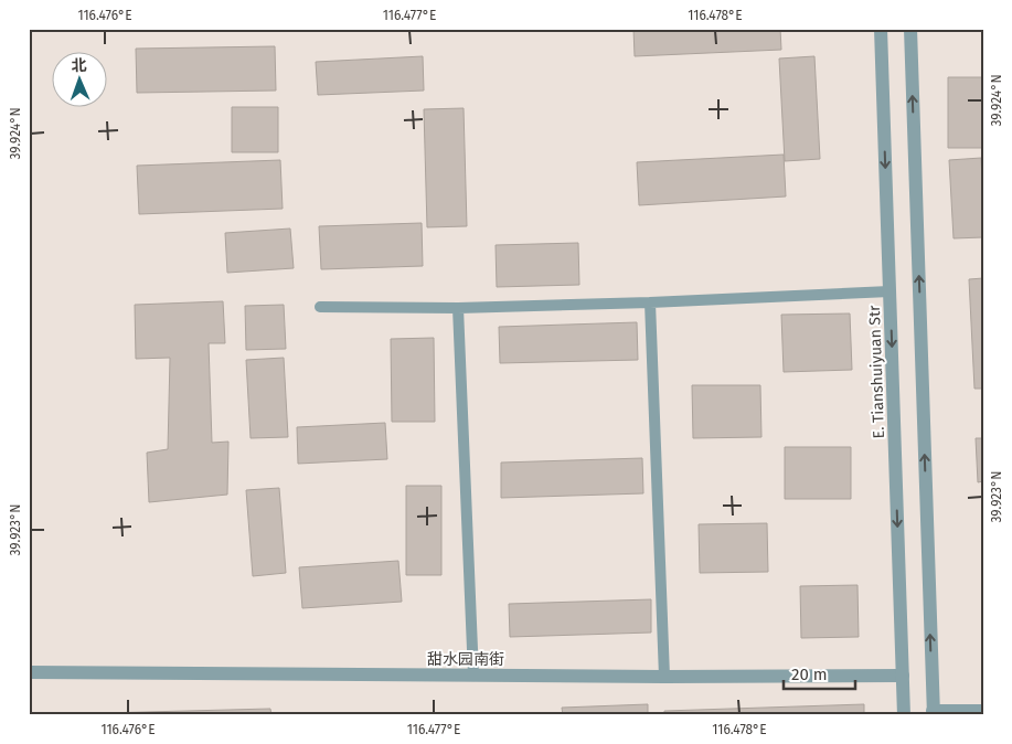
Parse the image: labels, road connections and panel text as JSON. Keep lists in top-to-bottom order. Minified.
{"streets":{"street":["E. Tianshuiyuan Str","甜水园南街"]},"crossings":[["E. Tianshuiyuan Str","甜水园南街"]],"scale_bar":"20 m","north":"top","coordinates":["116.476°E","116.477°E","116.478°E","39.924°N","39.923°N"]}
